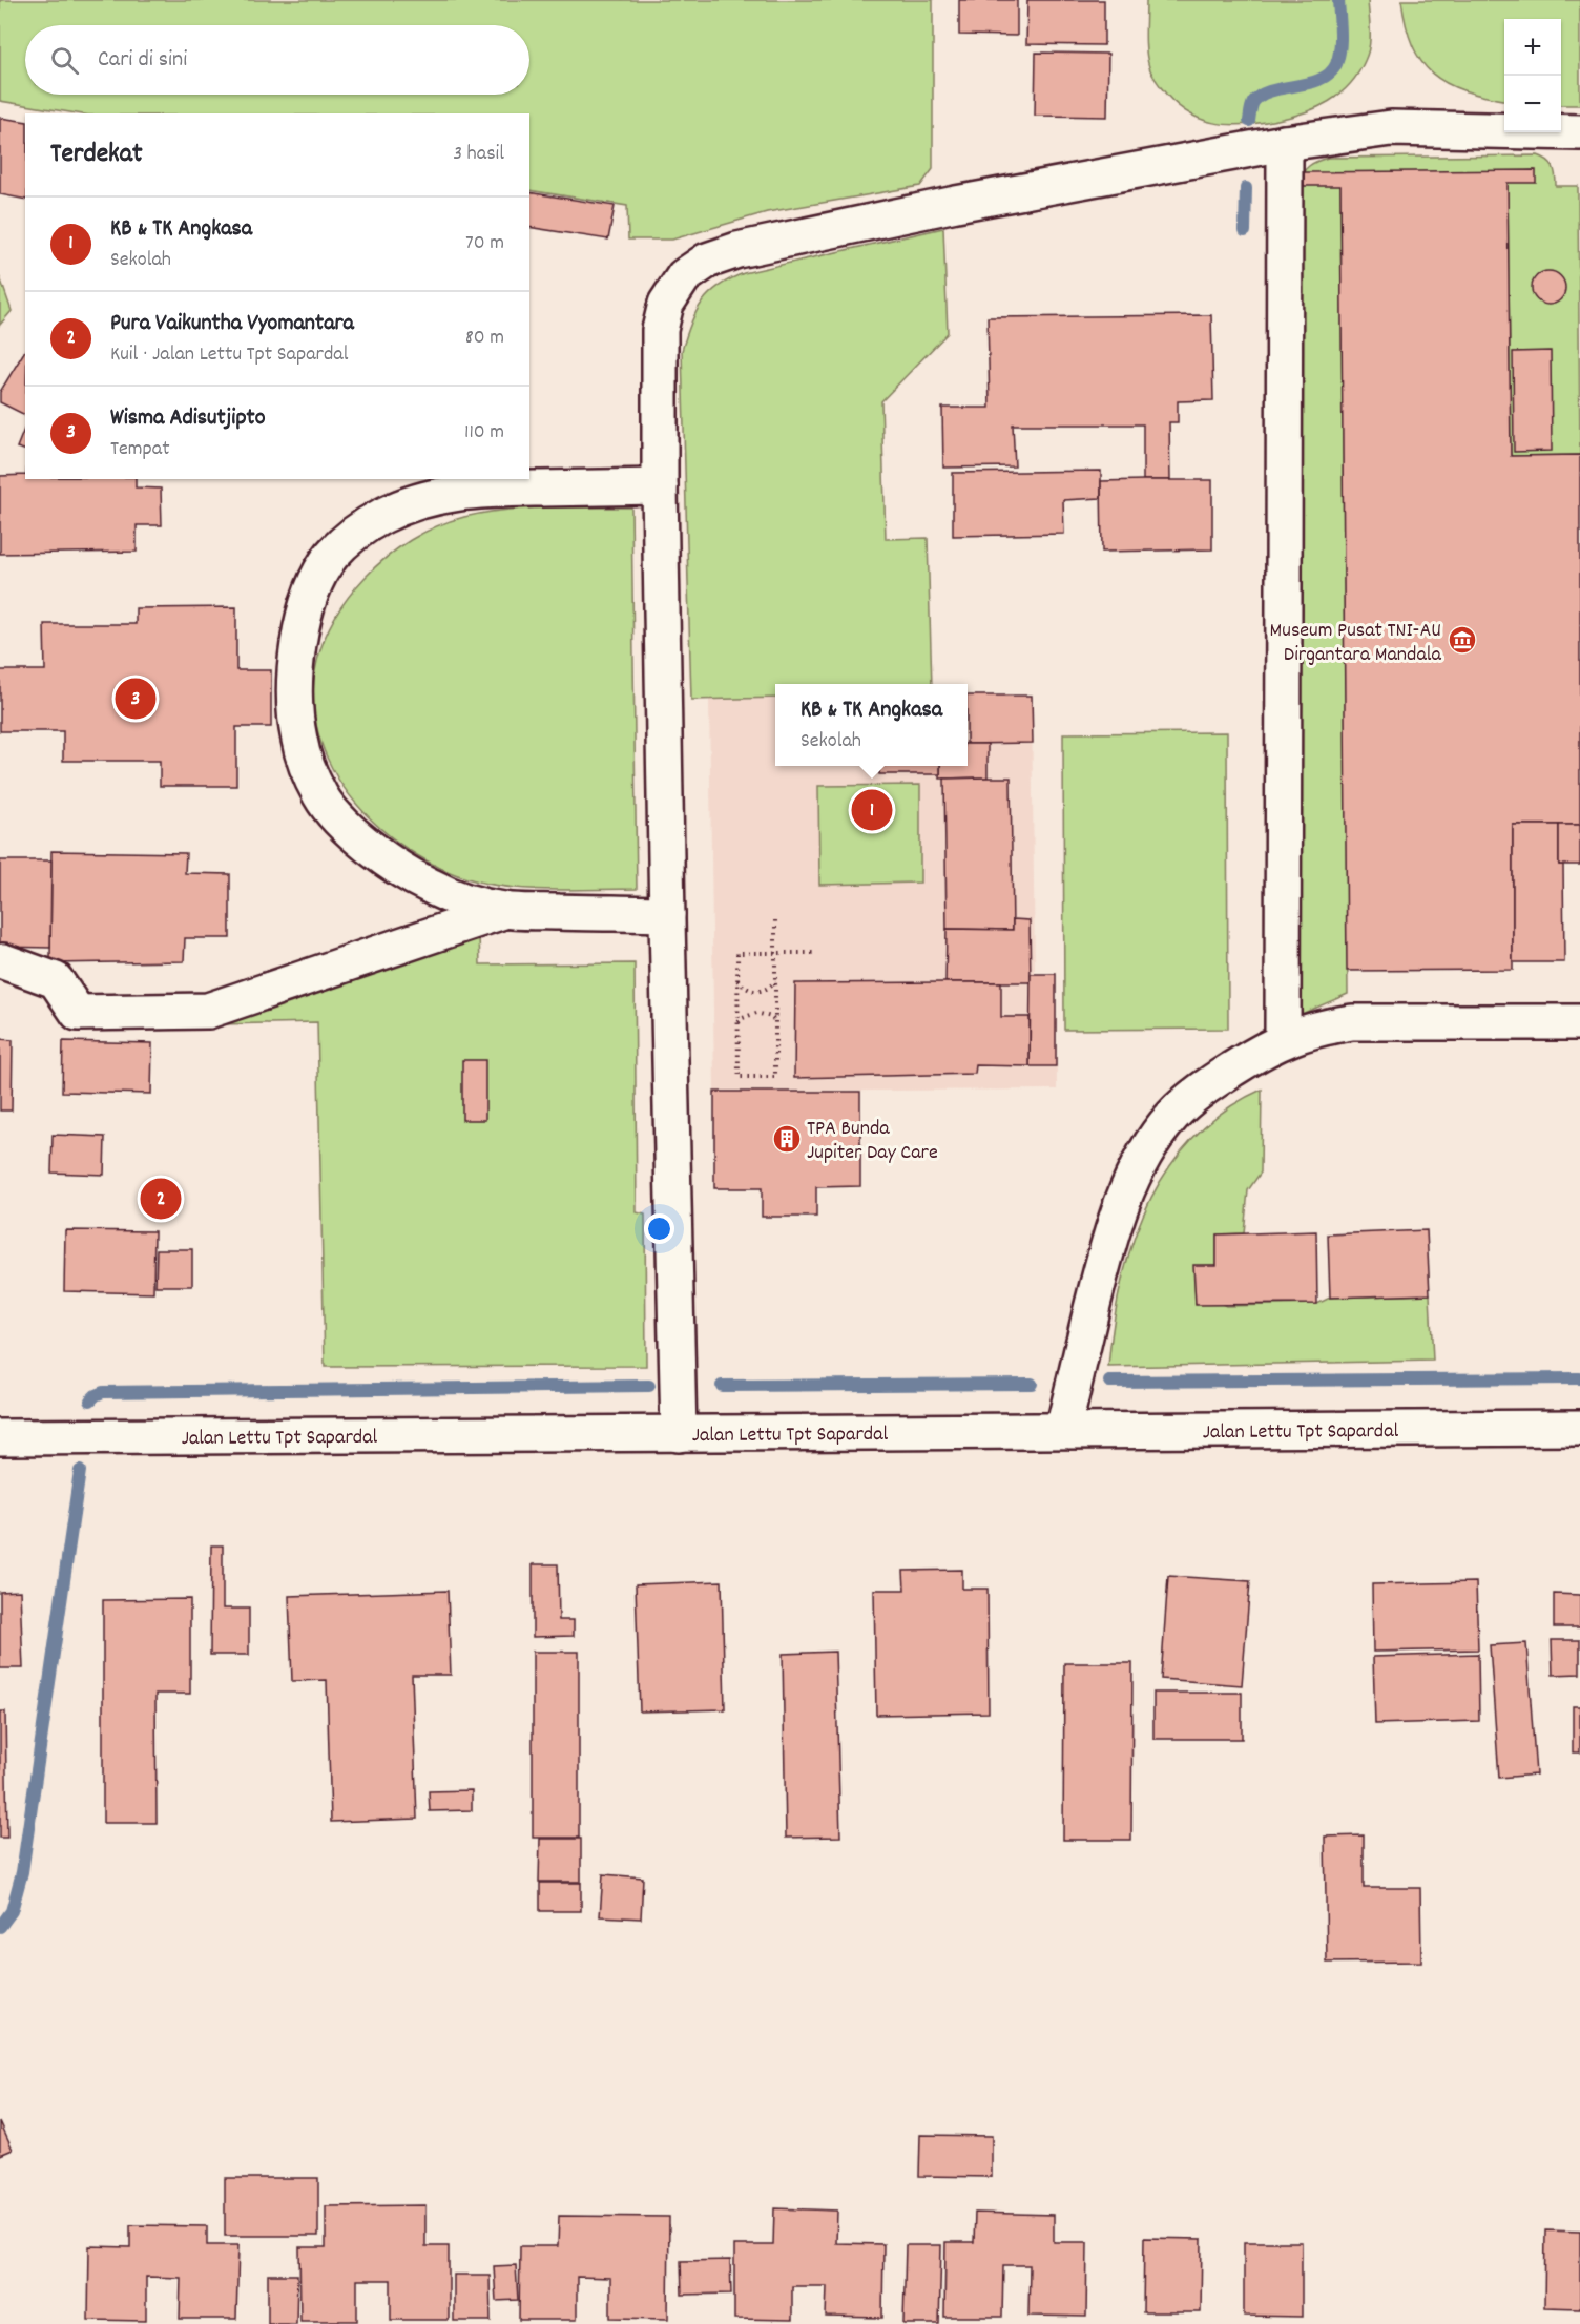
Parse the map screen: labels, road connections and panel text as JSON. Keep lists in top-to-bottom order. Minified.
{"streets":{"street":["Jalan Lettu Tpt Sapardal"]},"places":{"museum":["Museum Pusat TNI-AU Dirgantara Mandala"],"building":["TPA Bunda Jupiter Day Care"]},"page":{"map_buttons":["+","−"],"search":"Cari di sini","heading":["Terdekat","3 hasil"],"list":[{"mark":"1","name":"KB & TK Angkasa","note":"Sekolah","value":"70 m"},{"mark":"2","name":"Pura Vaikuntha Vyomantara","note":"Kuil · Jalan Lettu Tpt Sapardal","value":"80 m"},{"mark":"3","name":"Wisma Adisutjipto","note":"Tempat","value":"110 m"}],"pins":["3","1","2"],"popup":["KB & TK Angkasa","Sekolah"]}}
